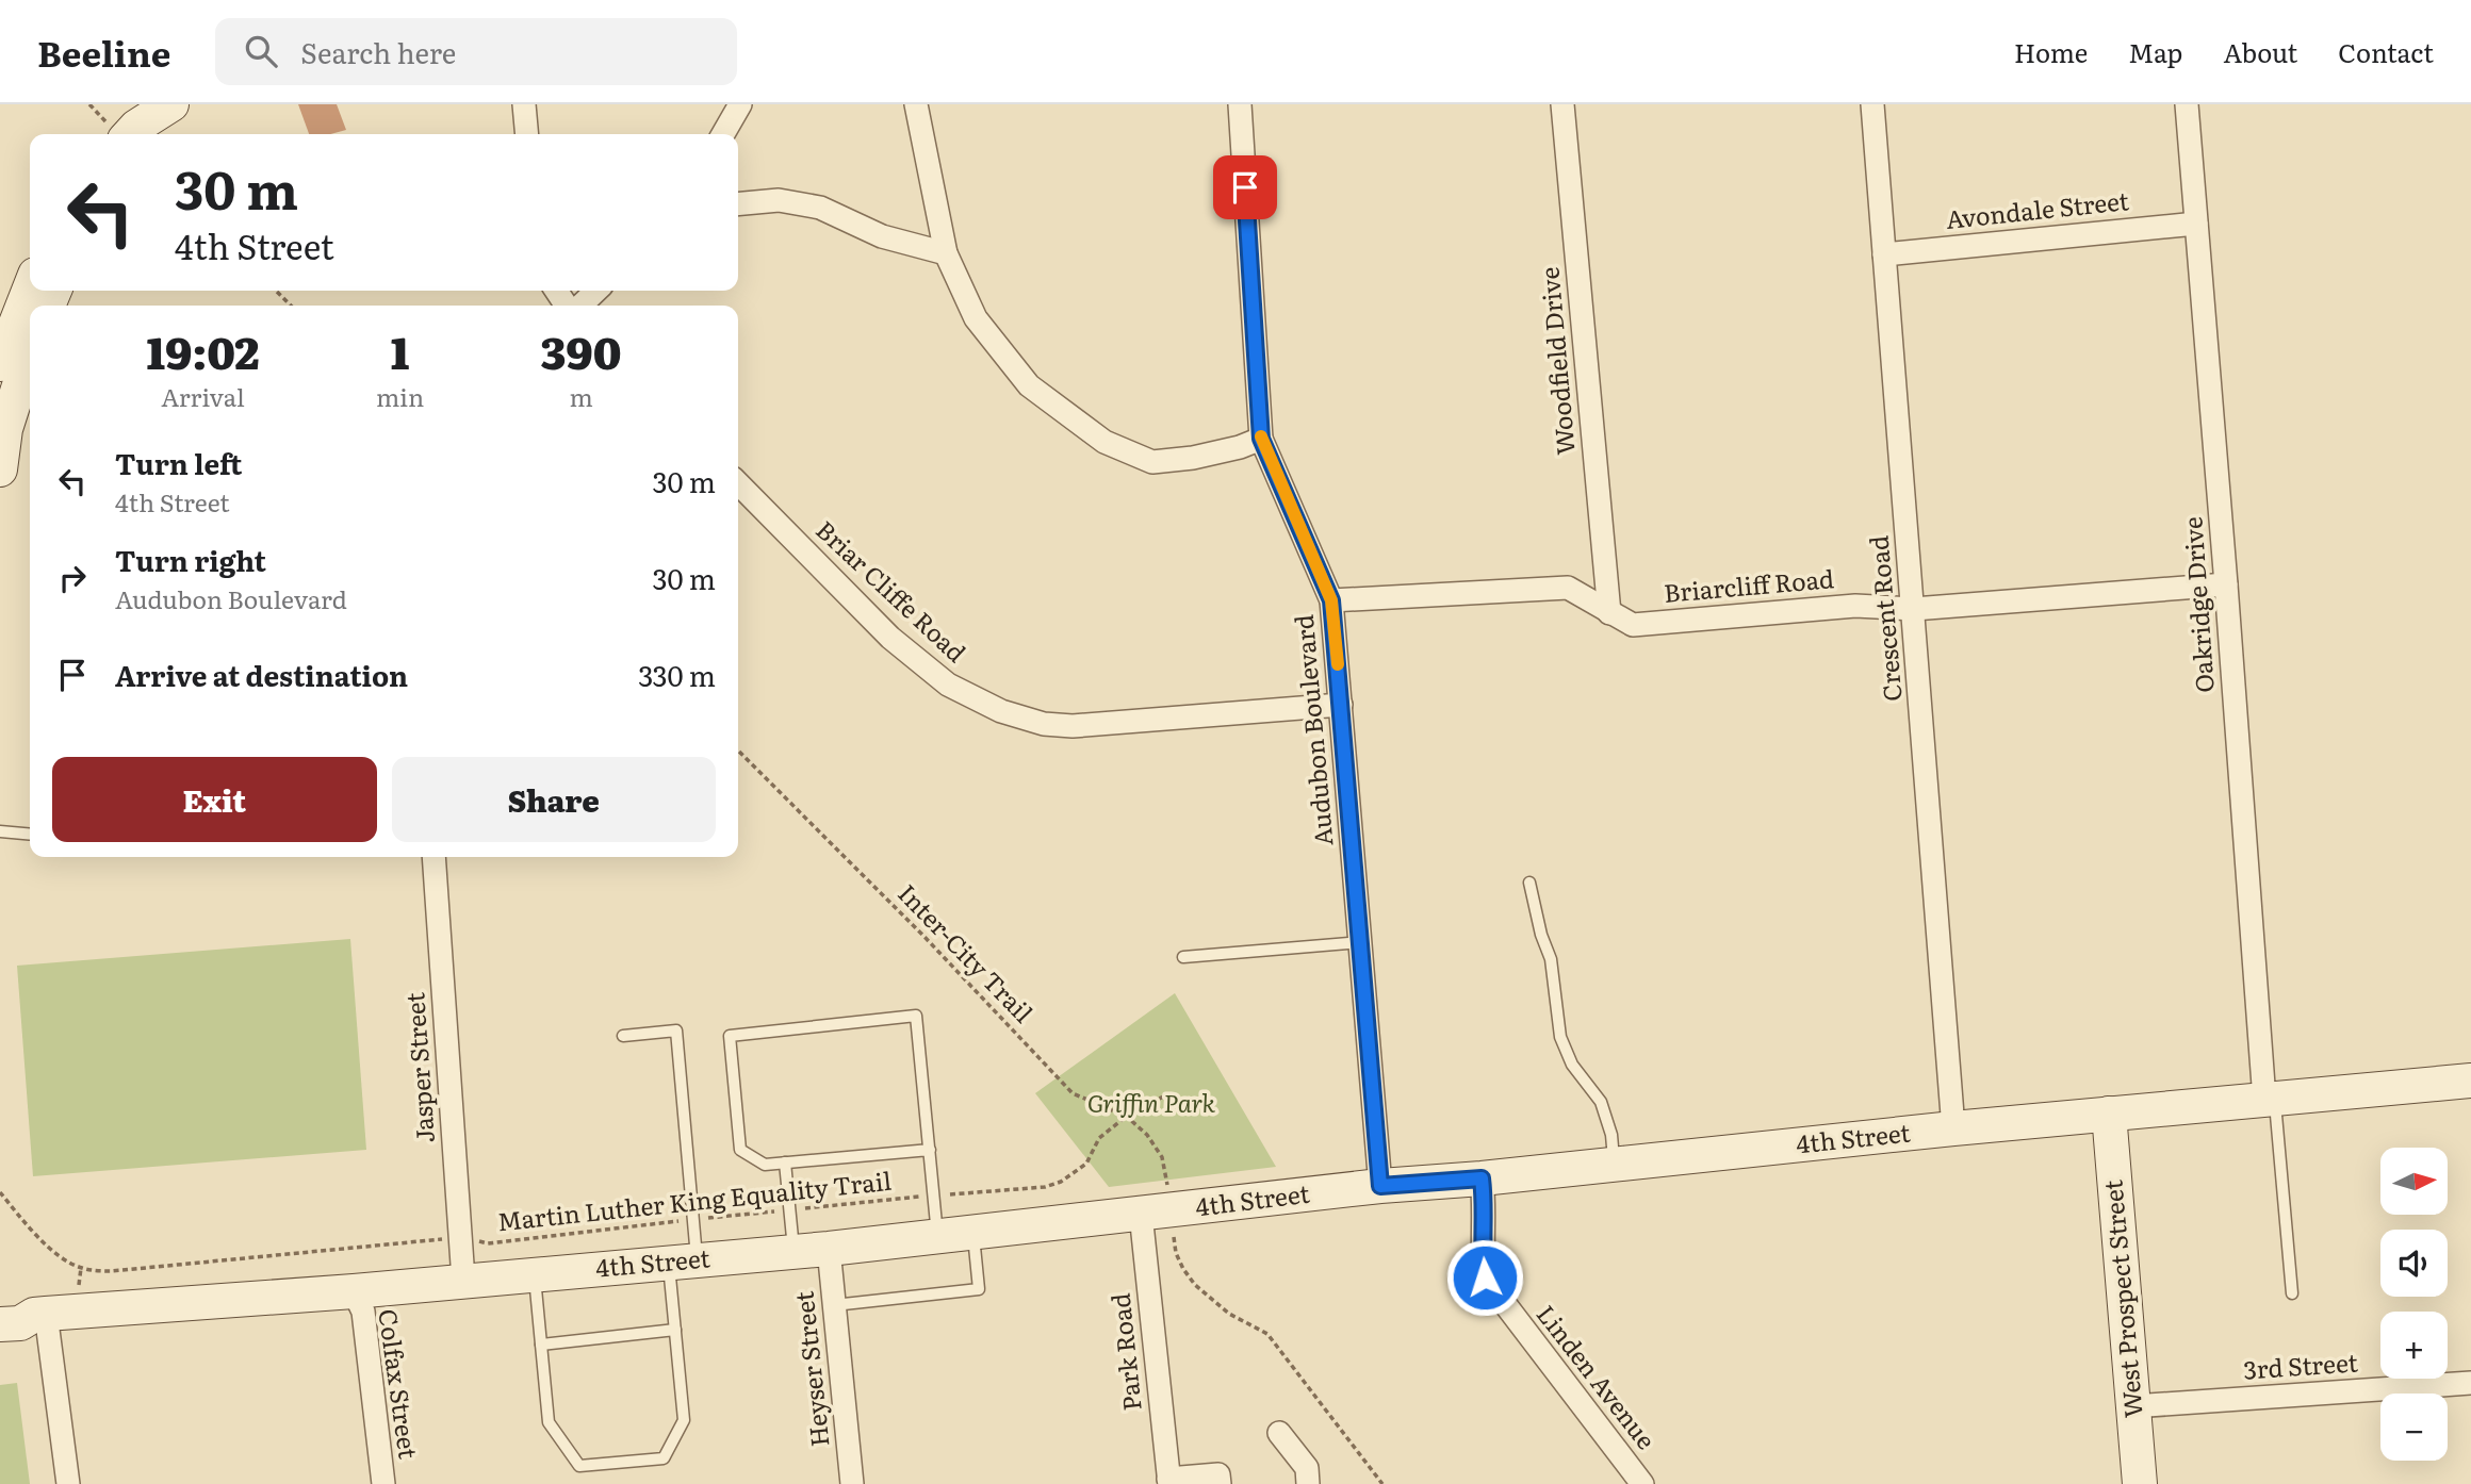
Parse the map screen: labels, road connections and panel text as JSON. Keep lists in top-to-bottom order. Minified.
{"streets":{"street":["Avondale Street","Woodfield Drive","Briarcliff Road","Briar Cliffe Road","Oakridge Drive","Crescent Road","Audubon Boulevard","Jasper Street","4th Street","West Prospect Street","Park Road","3rd Street","Heyser Street","Linden Avenue","Colfax Street"],"path":["Inter-City Trail","Martin Luther King Equality Trail"]},"crossings":[["Avondale Street","Oakridge Drive"],["Avondale Street","Crescent Road"],["Woodfield Drive","Briarcliff Road"],["Briarcliff Road","Oakridge Drive"],["Briarcliff Road","Crescent Road"],["Briarcliff Road","Audubon Boulevard"],["Briar Cliffe Road","Audubon Boulevard"],["Oakridge Drive","4th Street"],["Crescent Road","4th Street"],["Audubon Boulevard","4th Street"],["Inter-City Trail","Martin Luther King Equality Trail"],["Jasper Street","4th Street"],["Jasper Street","Martin Luther King Equality Trail"],["4th Street","West Prospect Street"],["4th Street","Park Road"],["4th Street","Heyser Street"],["4th Street","Linden Avenue"],["4th Street","Colfax Street"],["West Prospect Street","3rd Street"]],"parks":["Griffin Park"],"north":"right","page":{"header":"Beeline","search":"Search here","nav":["Home","Map","About","Contact"],"turn":["30 m","4th Street"],"eta":["19:02","Arrival","1","min","390","m"],"list":[{"name":"Turn left","note":"4th Street","value":"30 m"},{"name":"Turn right","note":"Audubon Boulevard","value":"30 m"},{"name":"Arrive at destination","value":"330 m"}],"buttons":["Exit","Share"],"map_buttons":["+","−"]}}
